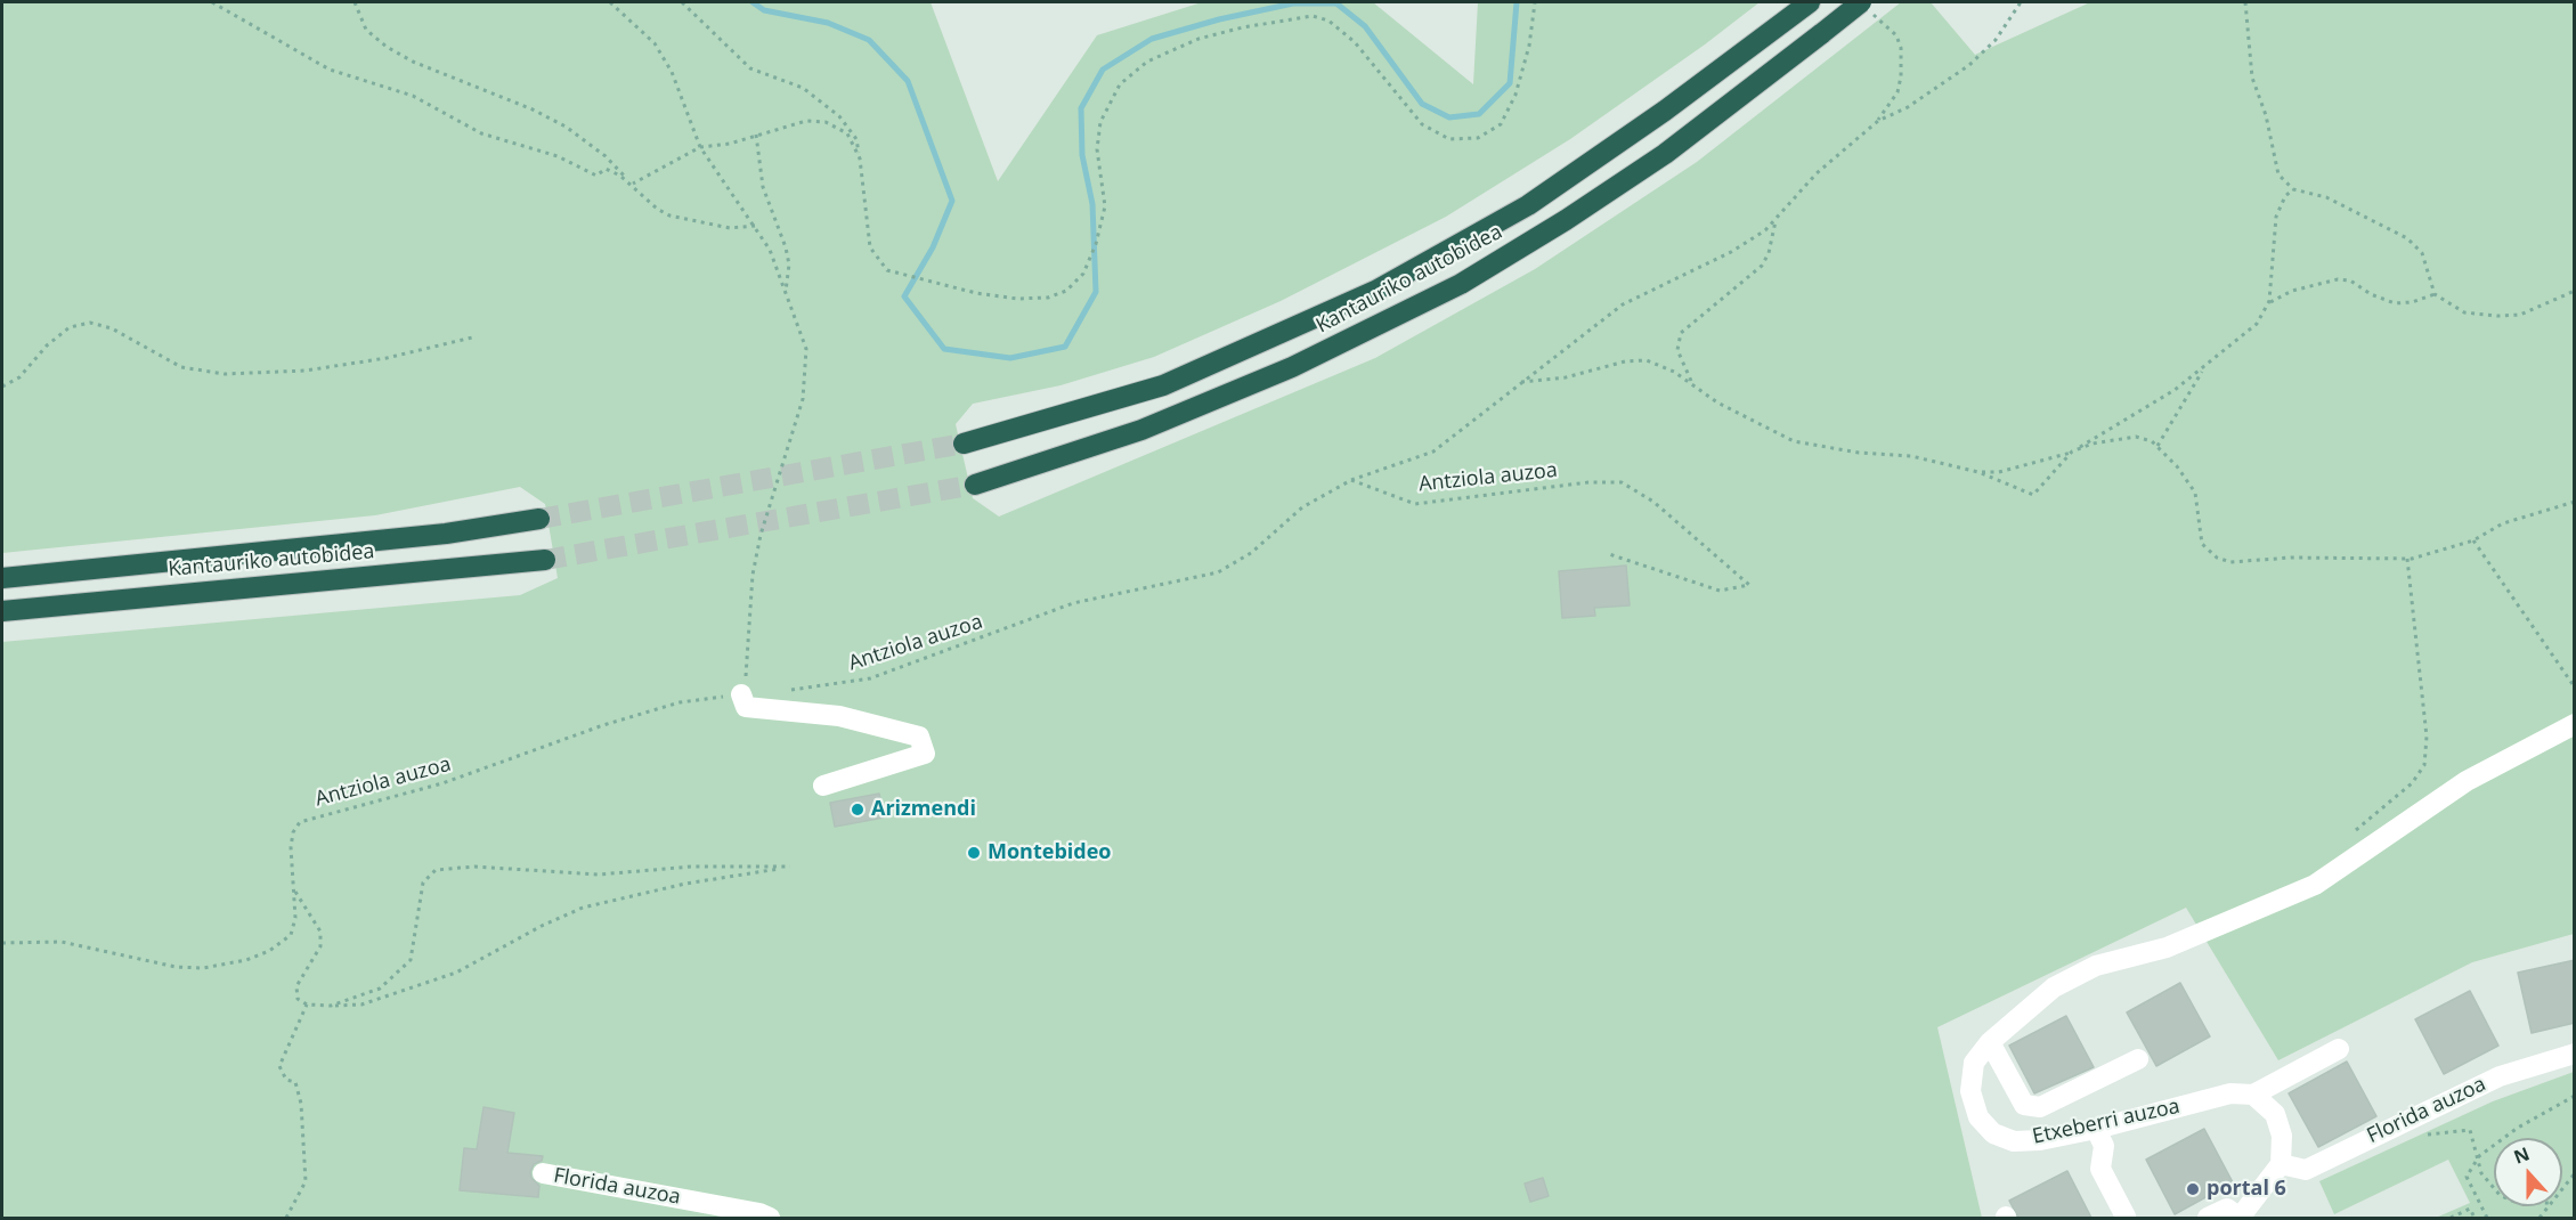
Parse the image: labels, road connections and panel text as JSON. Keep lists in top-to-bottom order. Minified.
{"streets":{"highway":["Kantauriko autobidea"],"street":["Florida auzoa","Etxeberri auzoa"],"path":["Antziola auzoa"]},"places":["Arizmendi","Montebideo","portal 6"],"north":"top"}
